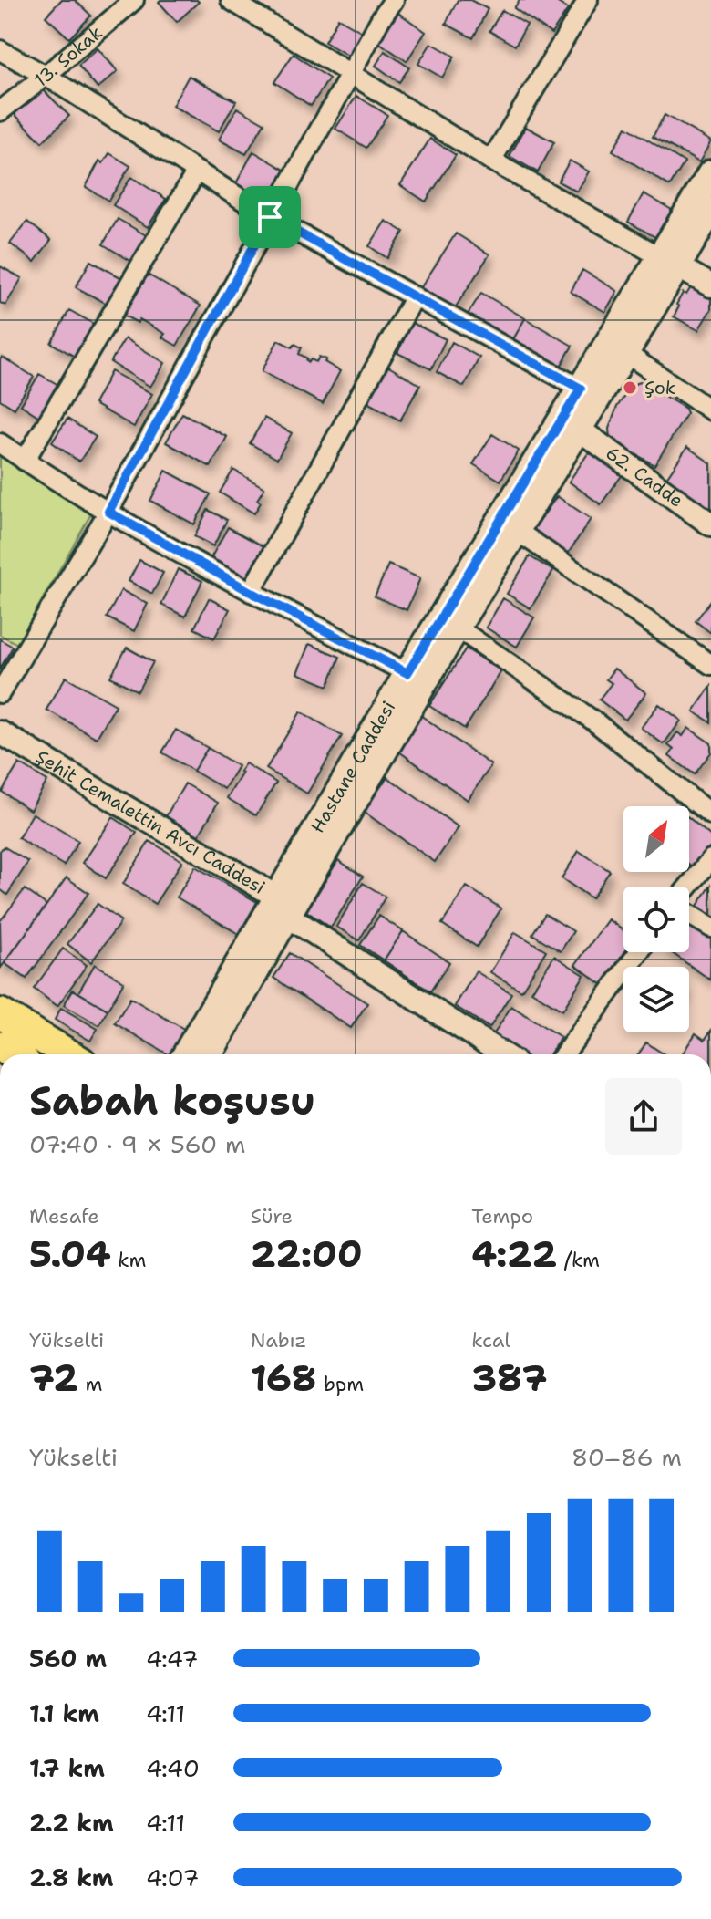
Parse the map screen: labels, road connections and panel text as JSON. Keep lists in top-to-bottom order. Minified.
{"streets":{"main road":["Hastane Caddesi"],"street":["13. Sokak","62. Cadde","Şehit Cemalettin Avcı Caddesi"]},"crossings":[["62. Cadde","Hastane Caddesi"],["Hastane Caddesi","Şehit Cemalettin Avcı Caddesi"]],"places":["Şok"],"north":"top right","page":{"heading":["Sabah koşusu","07:40 · 9 × 560 m"],"stats":[["Mesafe","5.04 km"],["Süre","22:00"],["Tempo","4:22 /km"],["Yükselti","72 m"],["Nabız","168 bpm"],["kcal","387"]],"chart":["Yükselti","80–86 m"],"list":[{"name":"560 m","note":"4:47"},{"name":"1.1 km","note":"4:11"},{"name":"1.7 km","note":"4:40"},{"name":"2.2 km","note":"4:11"},{"name":"2.8 km","note":"4:07"}]}}
